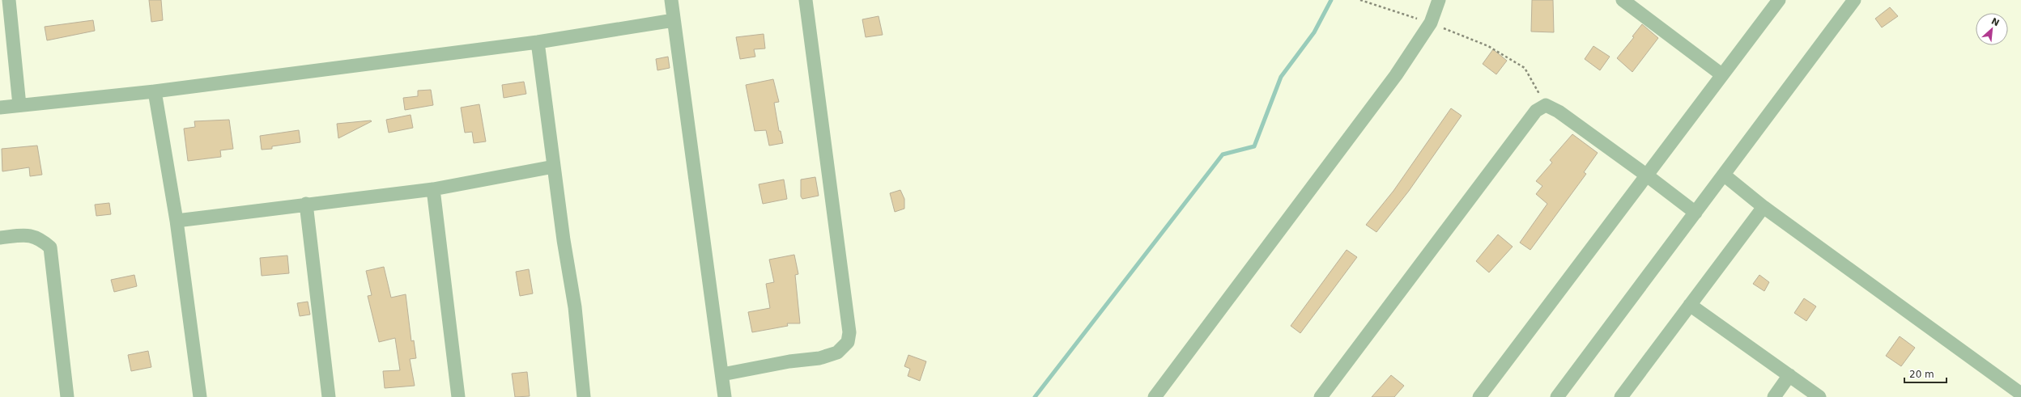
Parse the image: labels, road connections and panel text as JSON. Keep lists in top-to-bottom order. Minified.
{"scale_bar":"20 m","north":"top right"}
